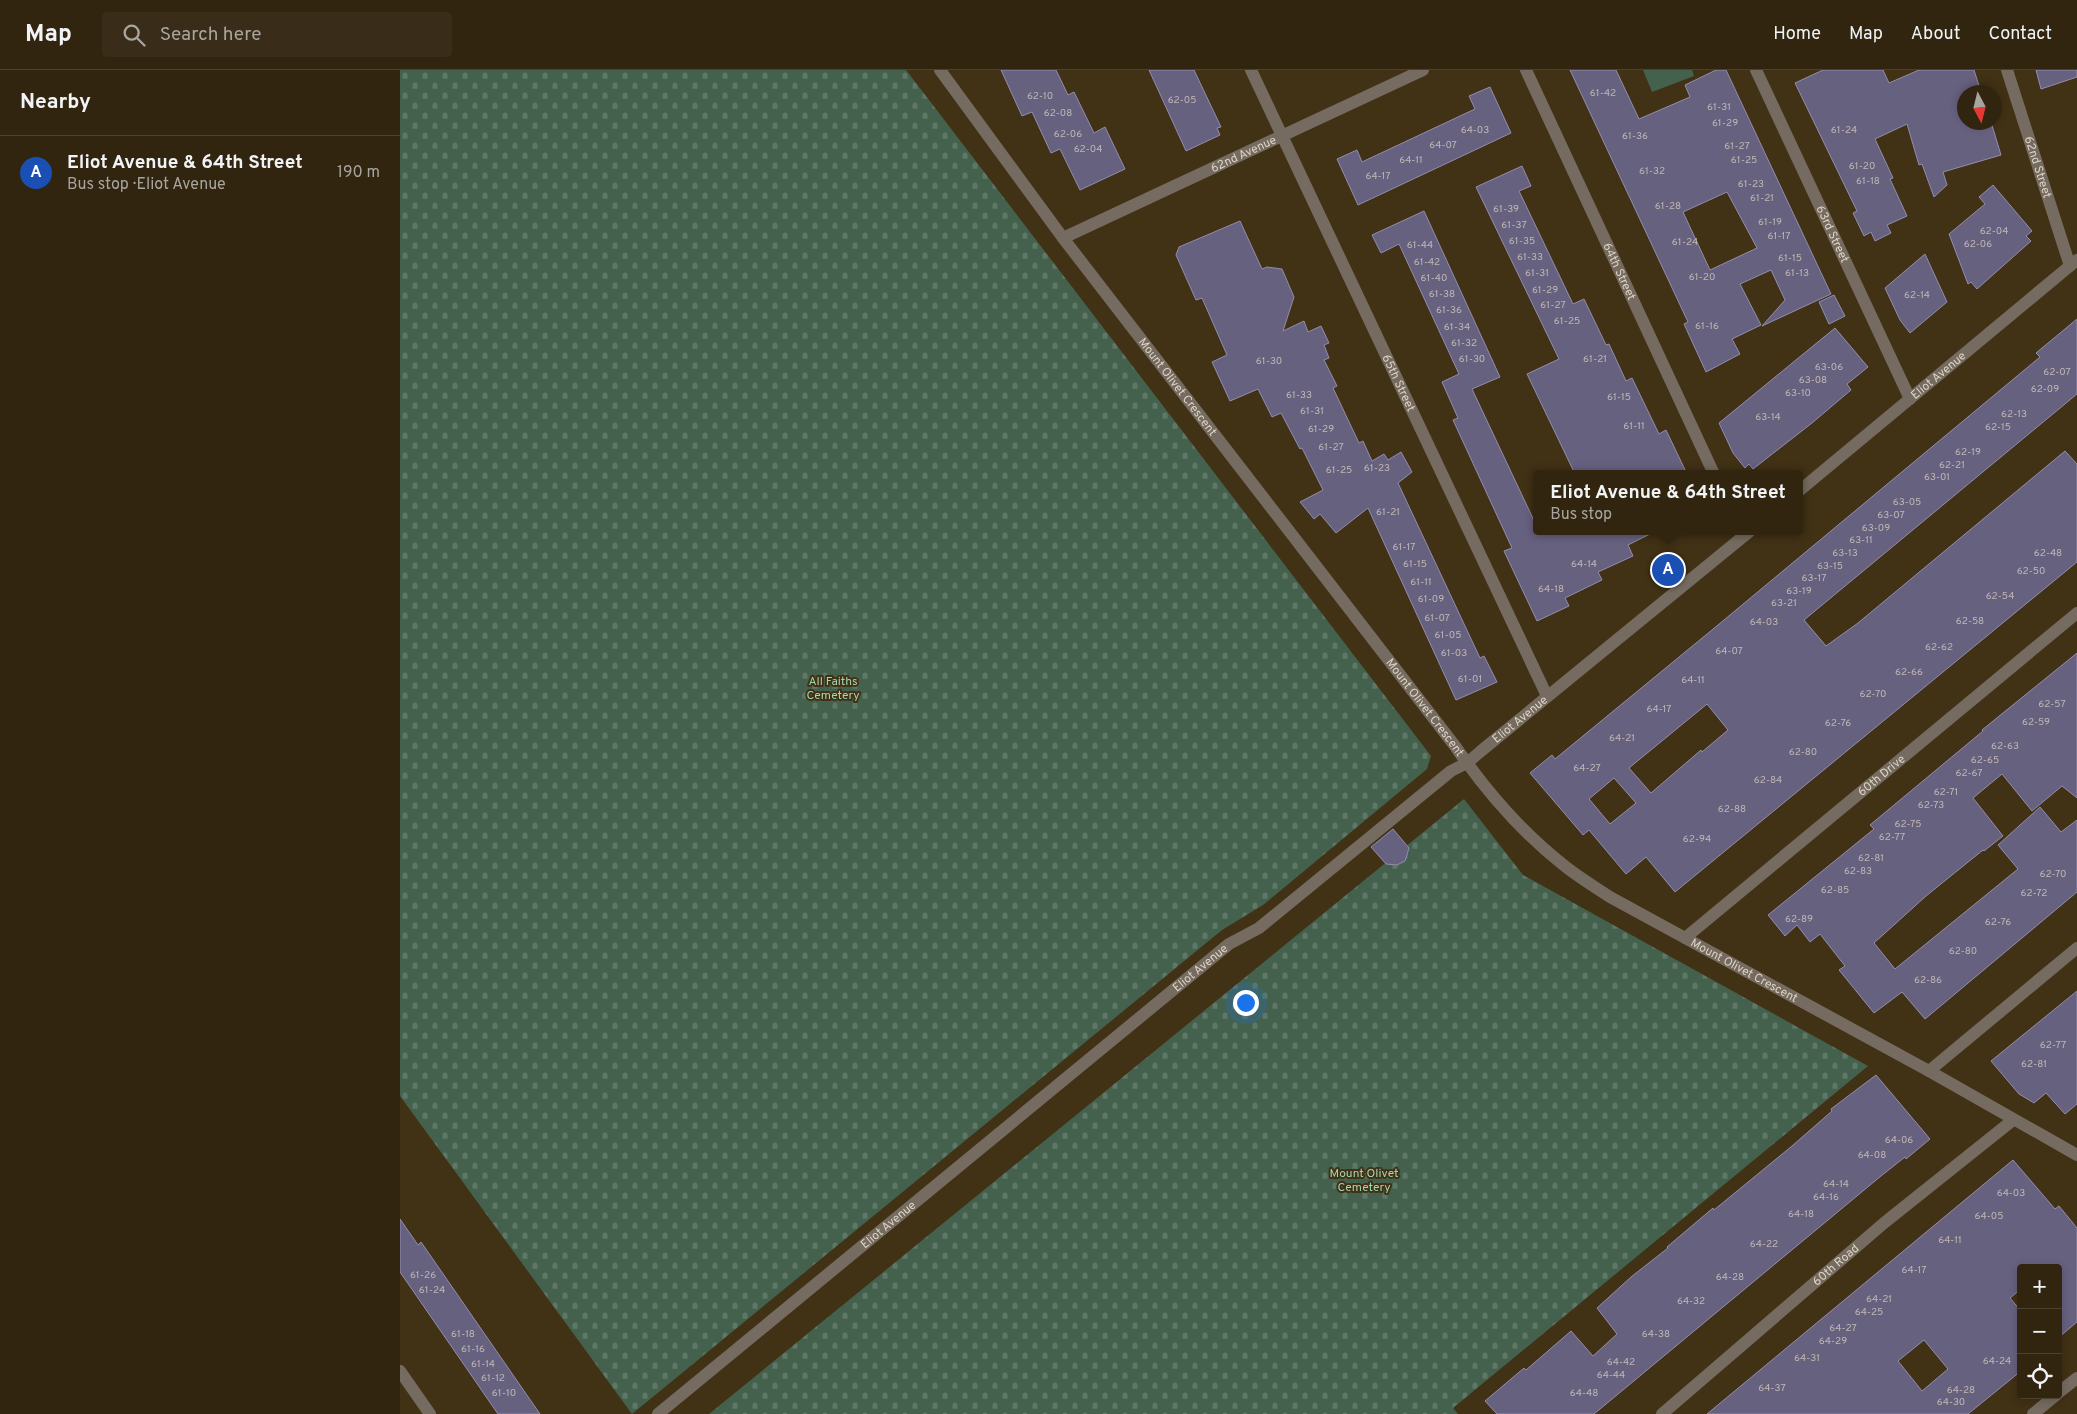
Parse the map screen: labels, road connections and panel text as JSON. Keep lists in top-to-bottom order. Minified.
{"streets":{"street":["62nd Avenue","62nd Street","63rd Street","64th Street","Eliot Avenue","65th Street","Mount Olivet Crescent","60th Drive","60th Road"]},"crossings":[["62nd Avenue","65th Street"],["62nd Avenue","Mount Olivet Crescent"],["62nd Street","Eliot Avenue"],["63rd Street","Eliot Avenue"],["Eliot Avenue","65th Street"],["Eliot Avenue","Mount Olivet Crescent"],["Mount Olivet Crescent","60th Drive"],["Mount Olivet Crescent","60th Road"]],"parks":["All Faiths Cemetery","Mount Olivet Cemetery"],"house_numbers":["61-42","62-10","62-05","61-31","62-08","61-29","64-03","61-24","62-06","61-36","64-07","61-27","62-04","64-11","61-25","61-20","61-32","64-17","61-18","61-23","61-21","61-28","61-39","61-19","61-37","62-04","61-17","61-35","61-24","62-06","61-44","61-33","61-15","61-42","61-31","61-13","61-20","61-40","61-29","61-38","62-14","61-27","61-36","61-25","61-16","61-34","61-32","61-30","61-21","61-30","63-06","62-07","63-08","62-09","63-10","61-33","61-15","61-31","62-13","63-14","61-11","62-15","61-29","61-27","62-19","62-21","61-23","61-25","63-01","63-05","61-21","63-07","63-09","63-11","61-17","63-13","62-48","61-15","64-14","63-15","62-50","63-17","61-11","64-18","63-19","62-54","61-09","63-21","61-07","62-58","64-03","61-05","62-62","64-07","61-03","62-66","61-01","64-11","62-70","62-57","64-17","62-59","62-76","64-21","62-63","62-80","62-65","64-27","62-67","62-84","62-71","62-73","62-88","62-75","62-77","62-94","62-81","62-83","62-70","62-85","62-72","62-89","62-76","62-80","62-86","62-77","62-81","64-06","64-08","64-14","64-03","64-16","64-18","64-05","64-11","64-22","64-17","61-26","64-28","61-24","64-21","64-32","64-25","64-27","61-18","64-38","64-29","61-16","64-31","64-24","64-42","61-14","64-44","61-12","64-37","64-28","61-10","64-48","64-30"],"north":"bottom","page":{"header":"Map","search":"Search here","nav":["Home","Map","About","Contact"],"heading":"Nearby","list":[{"mark":"A","name":"Eliot Avenue & 64th Street","note":"Bus stop · Eliot Avenue","value":"190 m"}],"popup":["Eliot Avenue & 64th Street","Bus stop"],"pins":"A","map_buttons":["+","−"]}}
